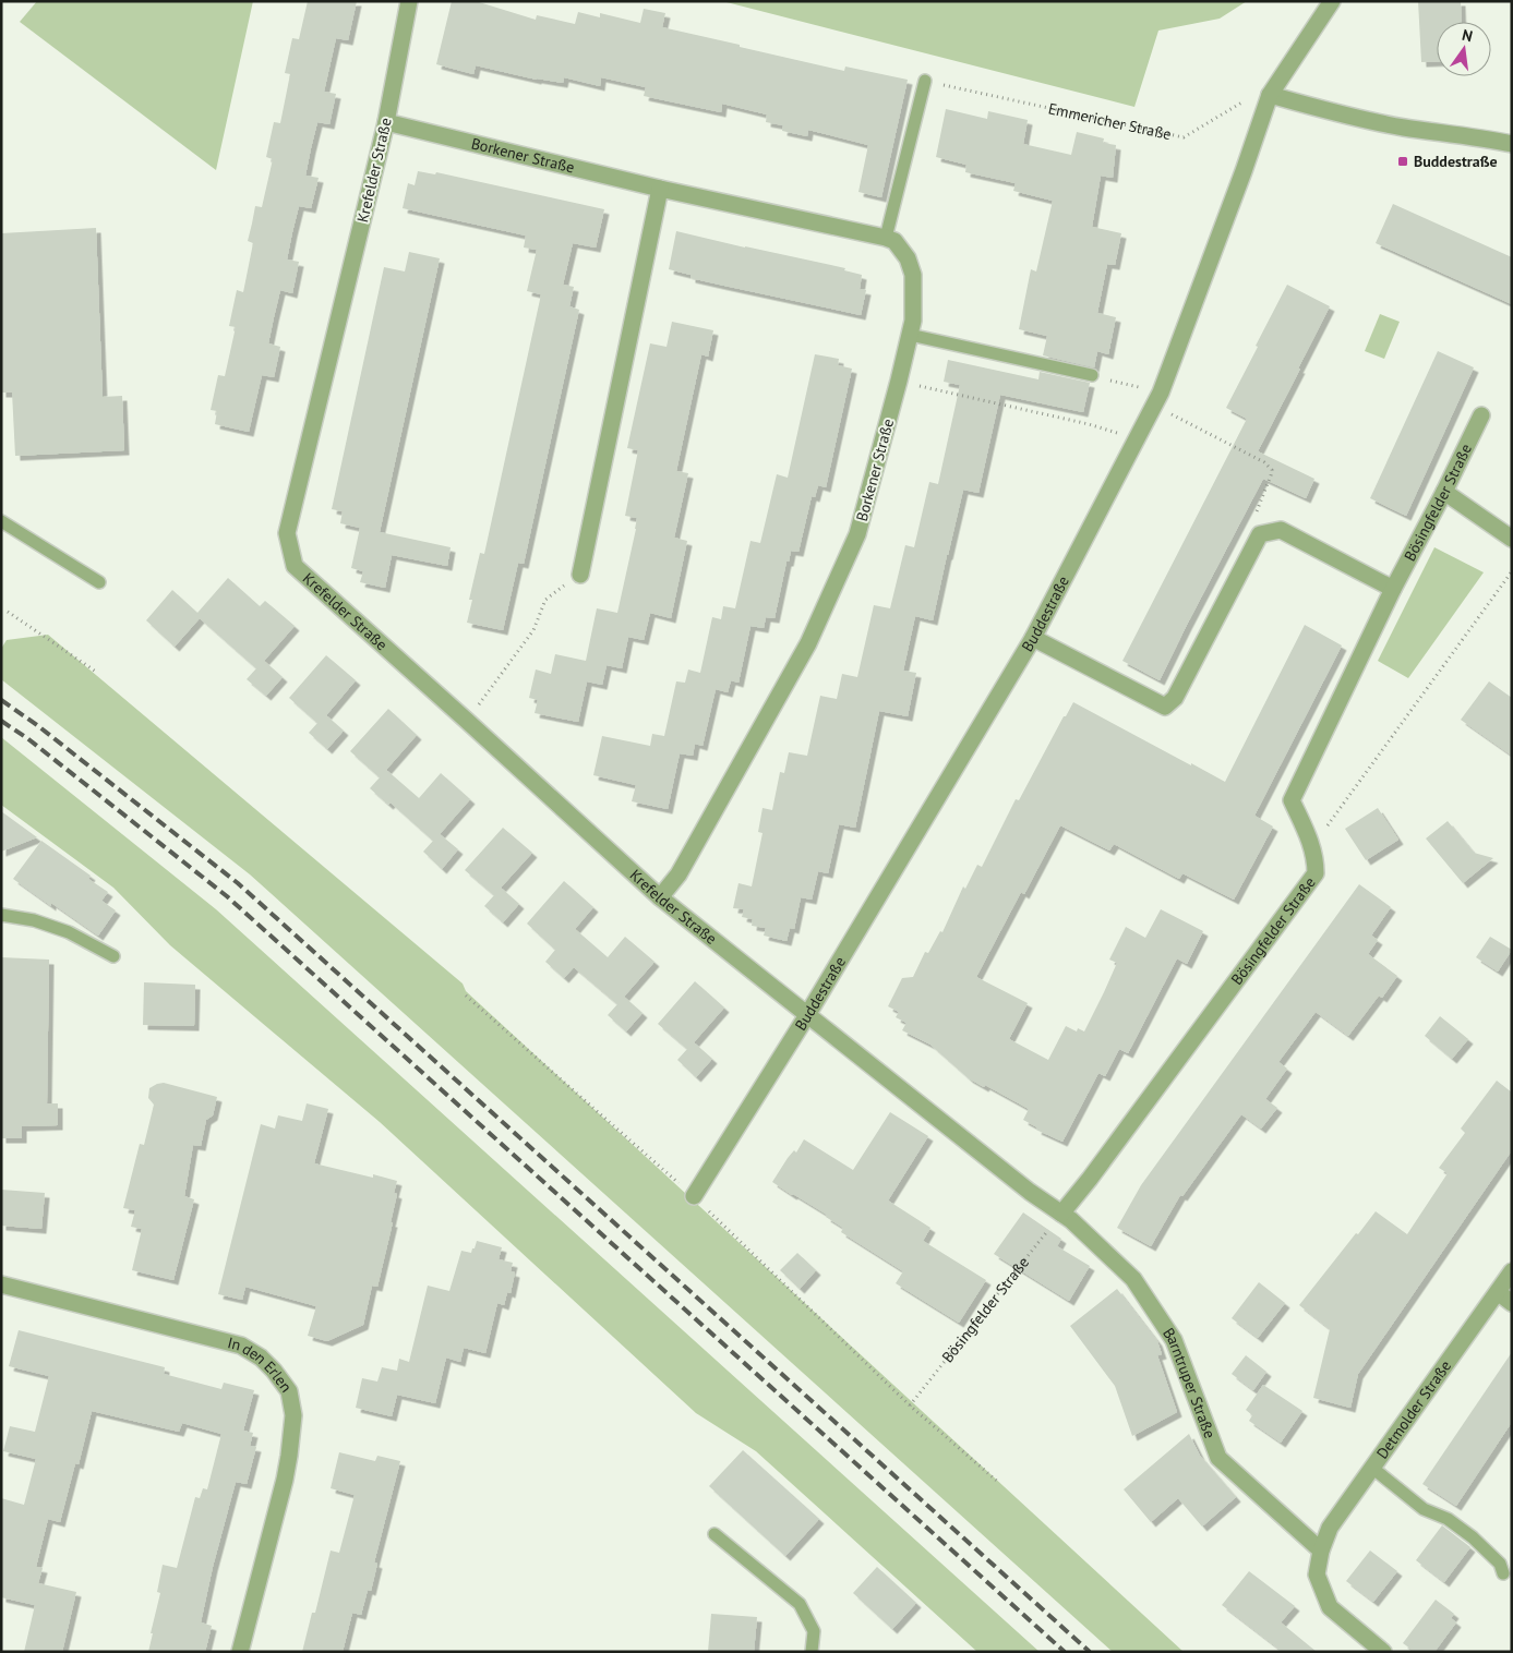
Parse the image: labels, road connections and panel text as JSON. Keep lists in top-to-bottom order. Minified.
{"streets":{"street":["Borkener Straße","Krefelder Straße","Bösingfelder Straße","Buddestraße","In den Erlen","Barntruper Straße","Detmolder Straße"],"path":["Emmericher Straße"]},"crossings":[["Emmericher Straße","Buddestraße"],["Borkener Straße","Krefelder Straße"],["Krefelder Straße","Buddestraße"],["Bösingfelder Straße","Barntruper Straße"],["Barntruper Straße","Detmolder Straße"]],"places":{"transit":["Buddestraße"]},"north":"top"}
